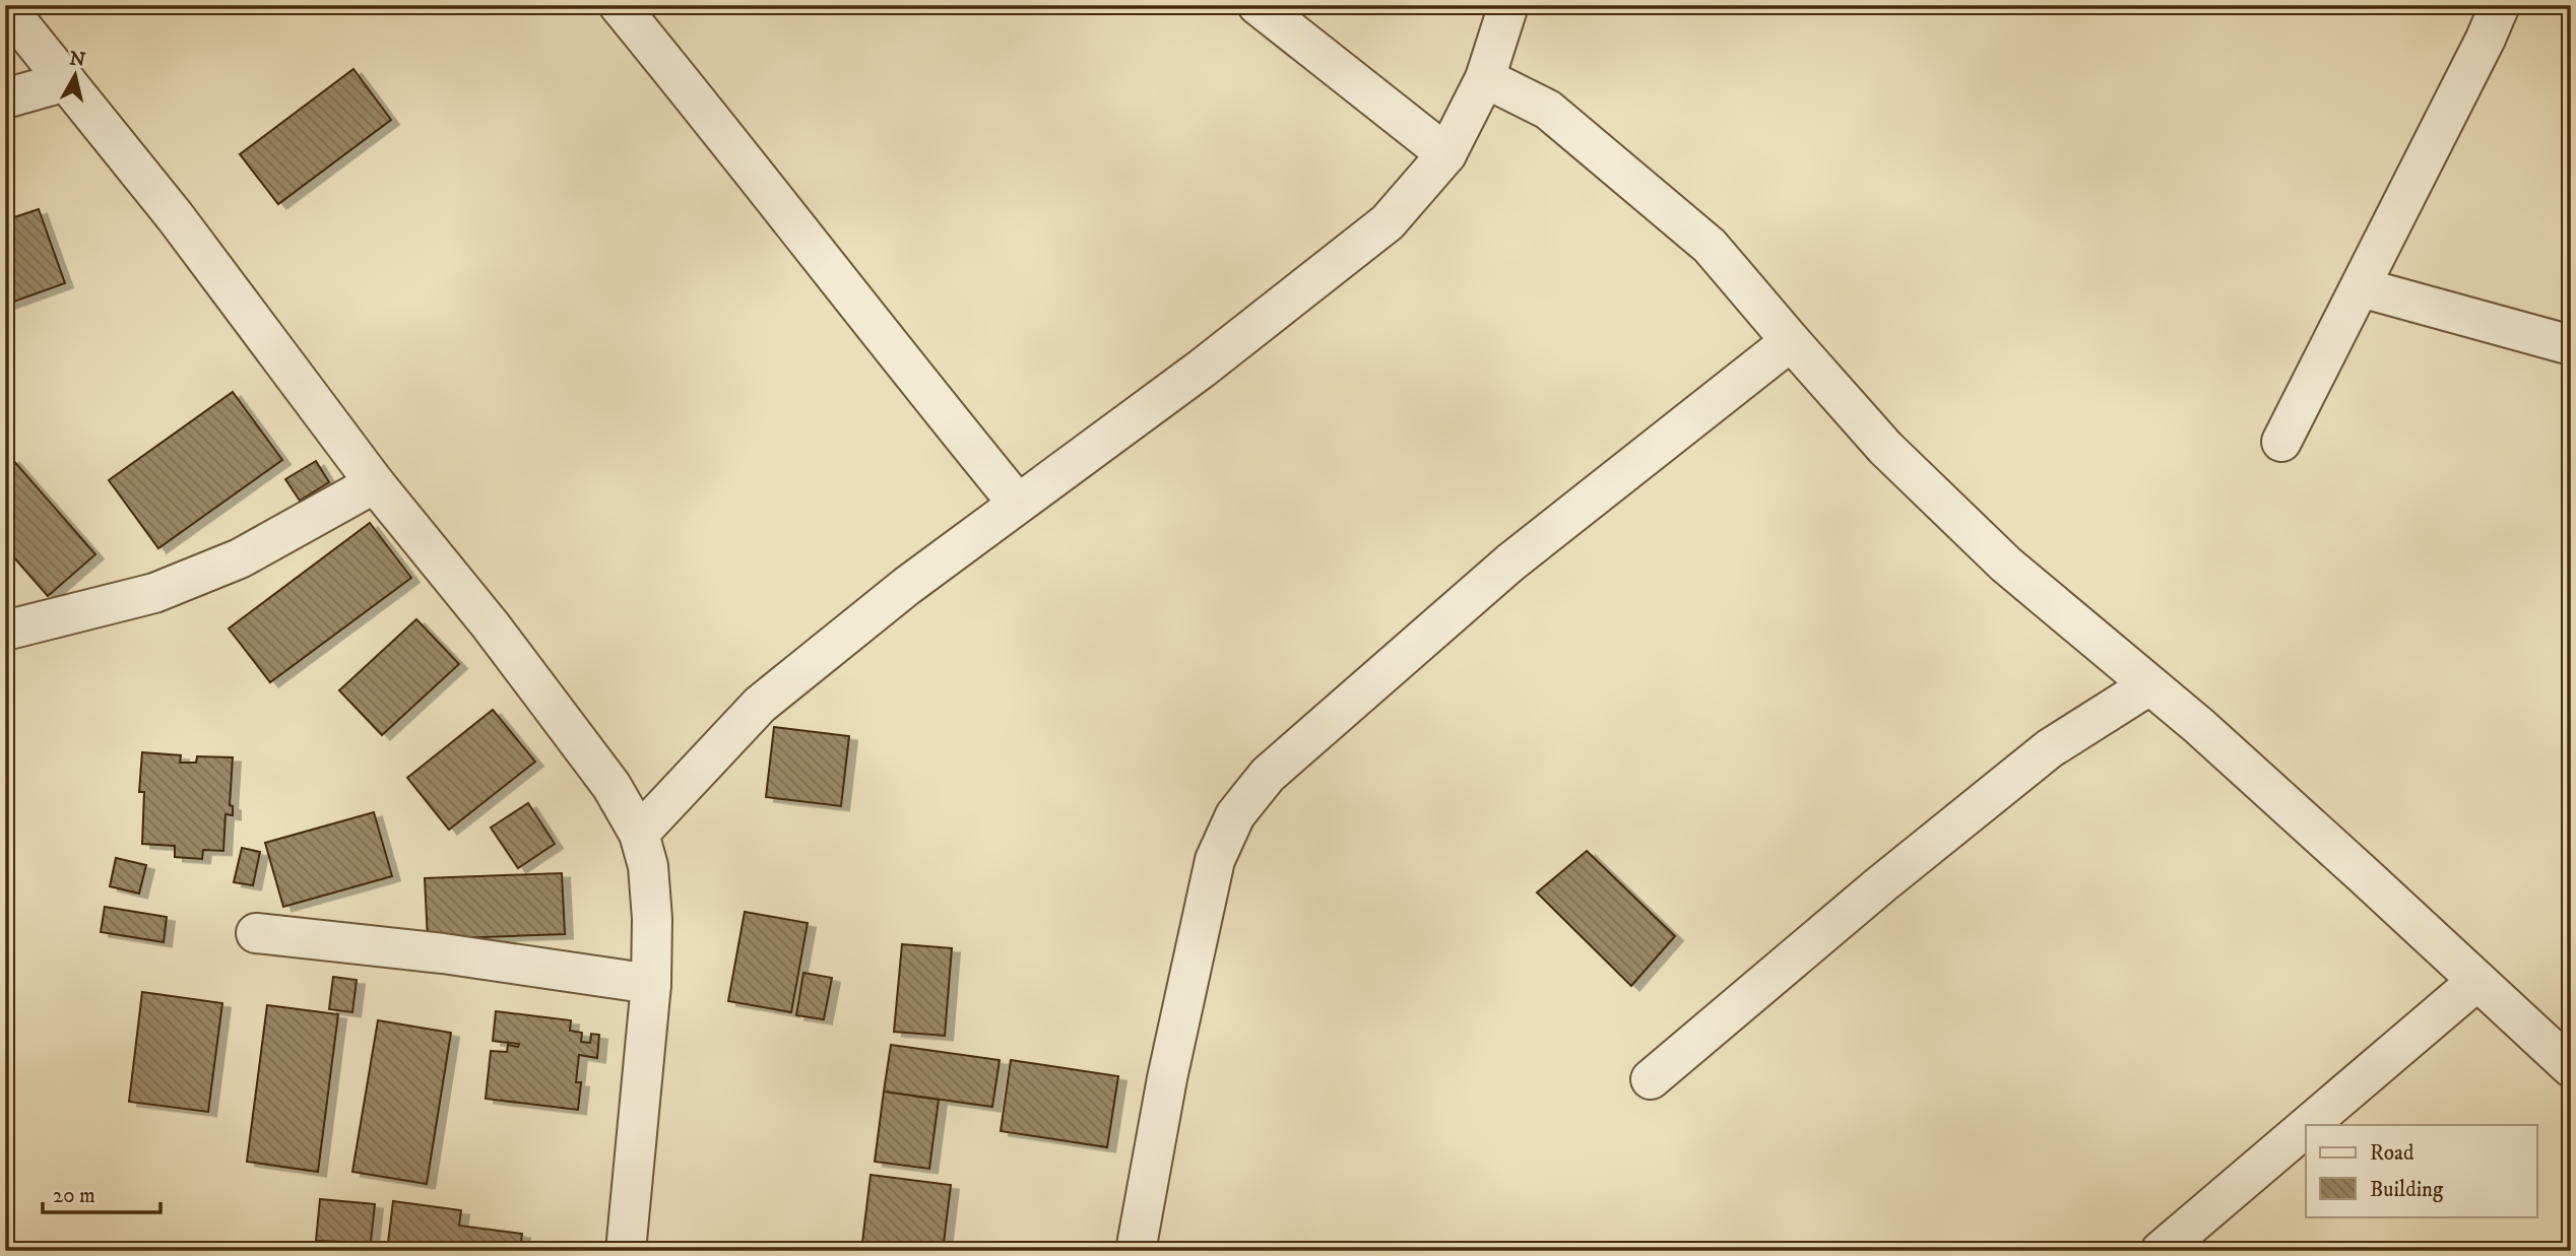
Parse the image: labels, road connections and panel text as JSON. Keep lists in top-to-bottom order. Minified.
{"legend":["Road","Building"],"scale_bar":"20 m","north":"top"}
